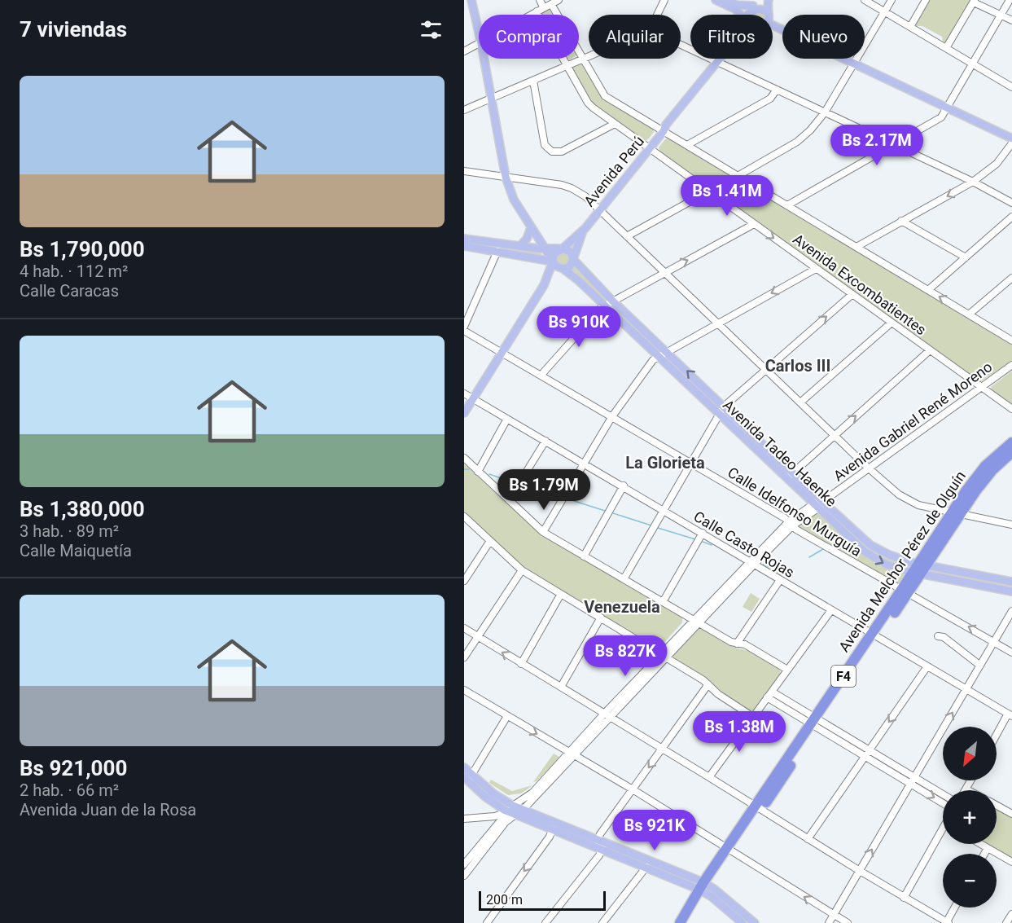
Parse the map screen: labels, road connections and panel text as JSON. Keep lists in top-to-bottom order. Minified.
{"streets":{"highway":["Avenida Melchor Pérez de Olguín","F4"],"main road":["Avenida Perú","Avenida Tadeo Haenke"],"street":["Avenida Excombatientes","Avenida Gabriel René Moreno","Calle Idelfonso Murguía","Calle Casto Rojas"]},"crossings":[["Avenida Perú","Avenida Excombatientes"],["Avenida Perú","Avenida Tadeo Haenke"],["Avenida Excombatientes","Avenida Gabriel René Moreno"],["Avenida Gabriel René Moreno","Avenida Tadeo Haenke"],["Avenida Gabriel René Moreno","Calle Idelfonso Murguía"],["Avenida Gabriel René Moreno","Calle Casto Rojas"],["Avenida Tadeo Haenke","Avenida Melchor Pérez de Olguín"],["Calle Idelfonso Murguía","Avenida Melchor Pérez de Olguín"],["Calle Casto Rojas","Avenida Melchor Pérez de Olguín"]],"districts":["Carlos III","La Glorieta","Venezuela"],"scale_bar":"200 m","north":"bottom left","page":{"heading":"7 viviendas","chip":["Comprar","Alquilar","Filtros","Nuevo"],"list":[{"name":"Bs 1,790,000","note":"4 hab. · 112 m² · Calle Caracas"},{"name":"Bs 1,380,000","note":"3 hab. · 89 m² · Calle Maiquetía"},{"name":"Bs 921,000","note":"2 hab. · 66 m² · Avenida Juan de la Rosa"}],"price":["Bs 2.17M","Bs 1.41M","Bs 910K","Bs 1.79M","Bs 827K","Bs 1.38M","Bs 921K"],"map_buttons":["+","−"],"scale":"200 m"}}
